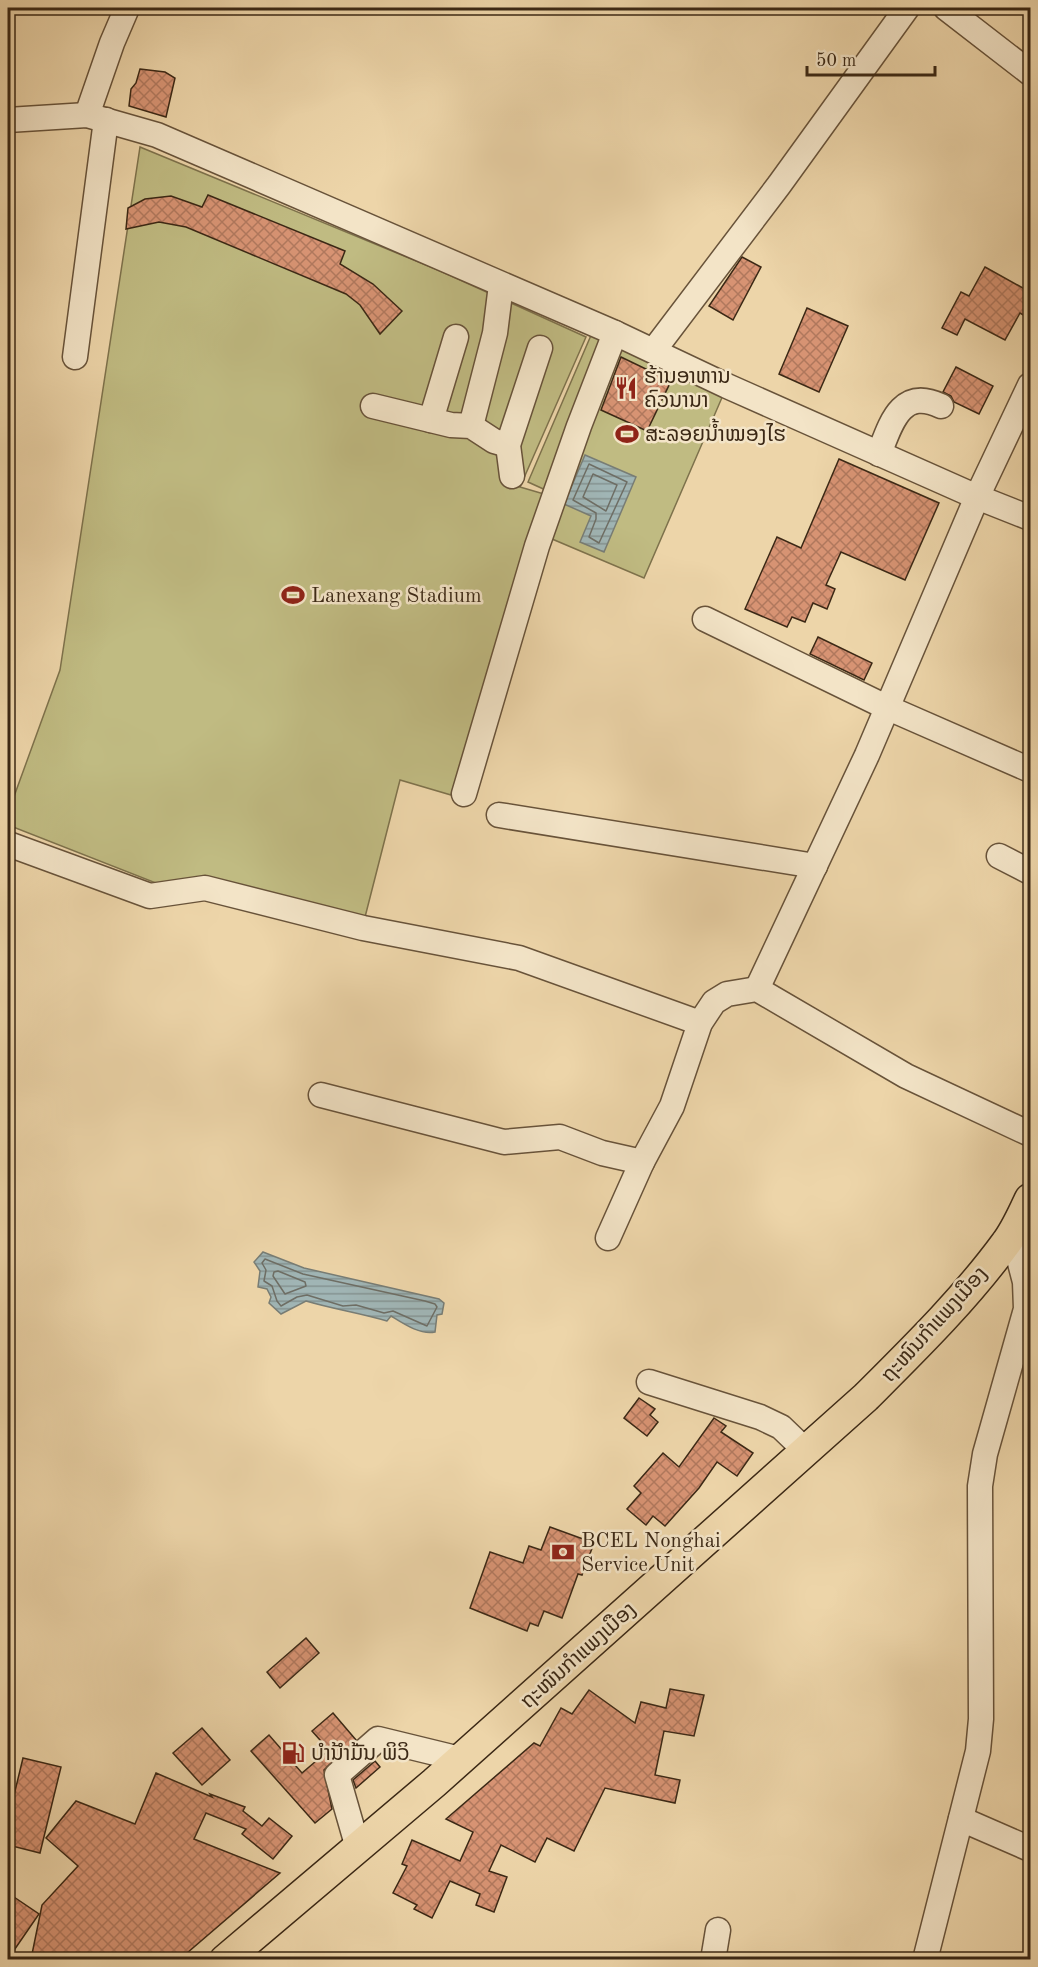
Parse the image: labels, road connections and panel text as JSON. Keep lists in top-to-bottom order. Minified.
{"streets":{"main road":["ຖະໜົນກຳແພງເມືອງ"]},"places":{"restaurant":["ຮ້ານອາຫານ ຄົວນານາ"],"sports":["ສະລອຍນ້ຳໝອງໄຮ","Lanexang Stadium"],"bank":["BCEL Nonghai Service Unit"],"fuel station":["ບຳ້ນຳ້ມັນ ພິວິ"]},"scale_bar":"50 m"}
